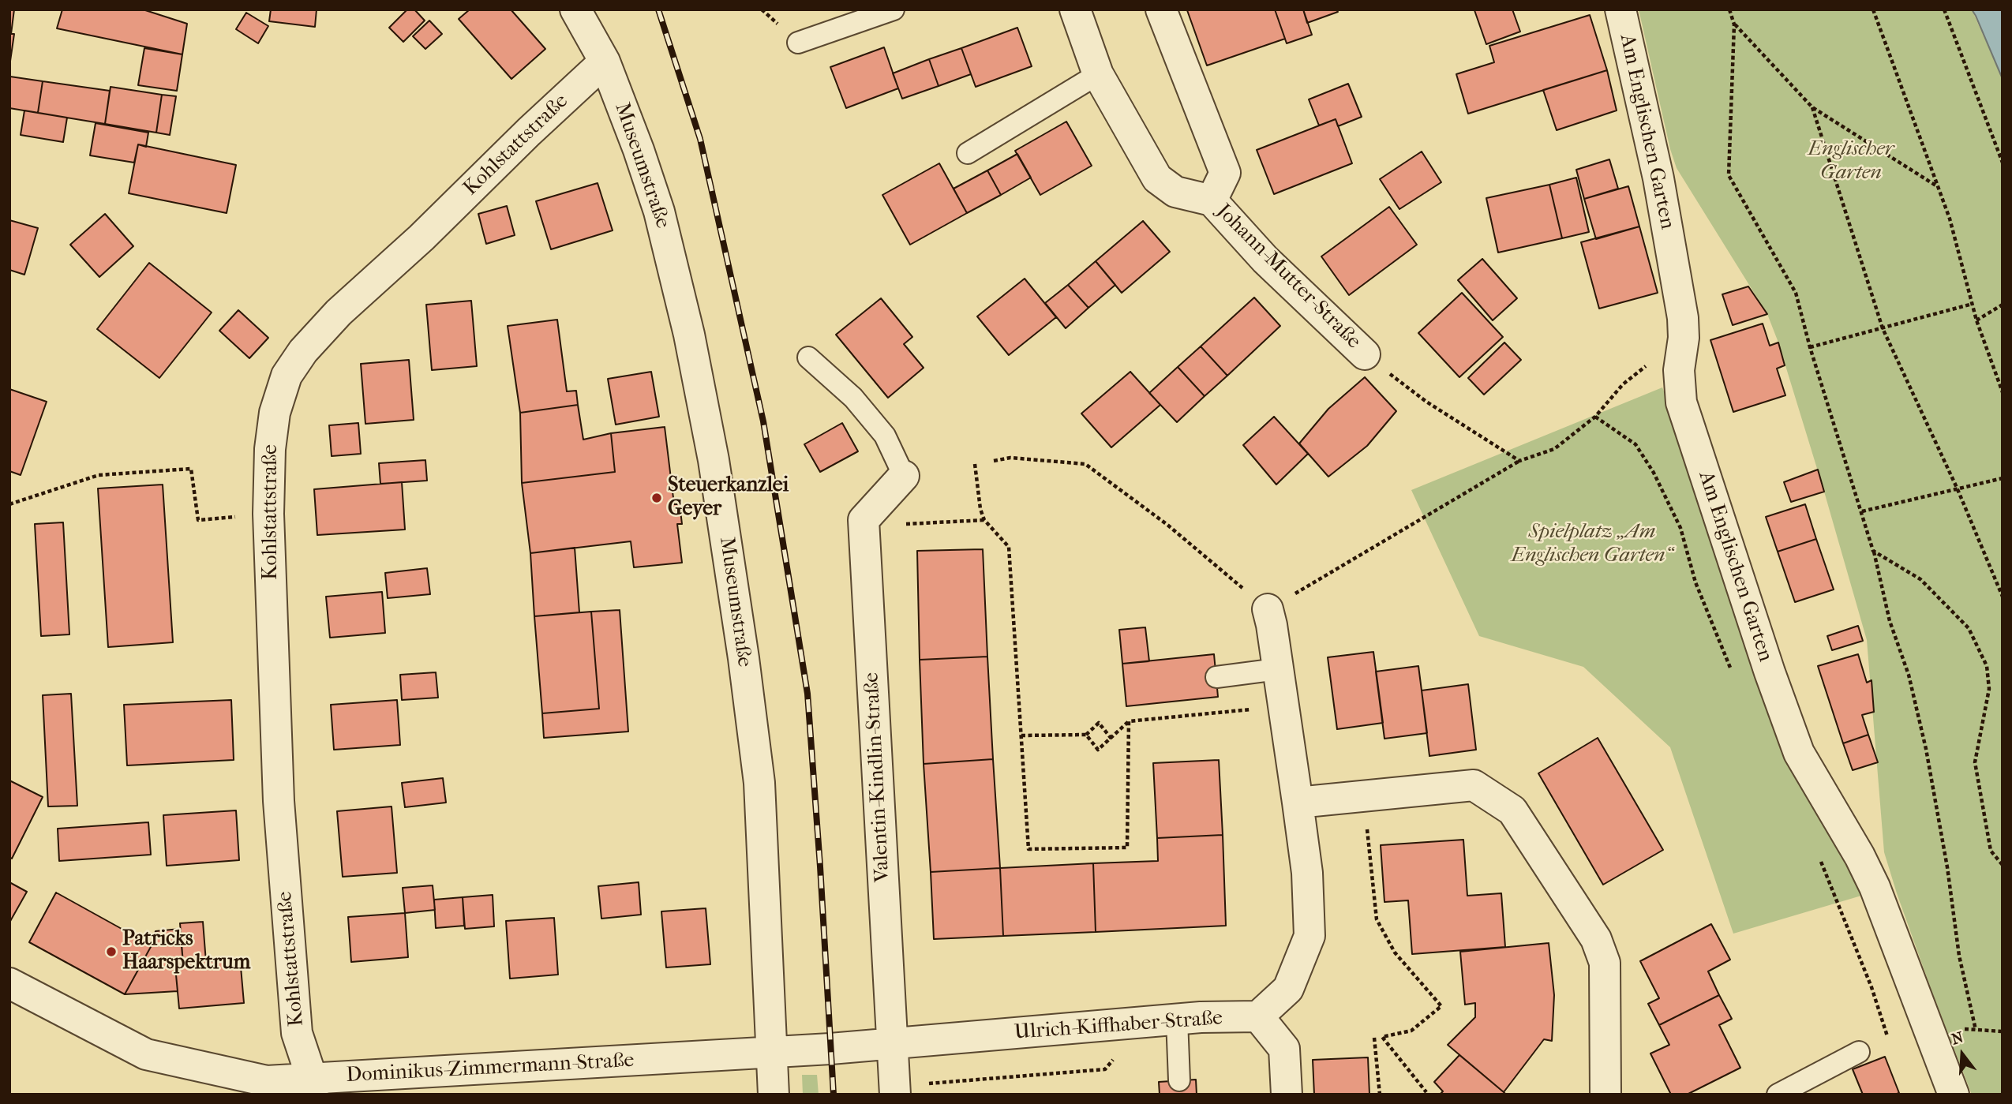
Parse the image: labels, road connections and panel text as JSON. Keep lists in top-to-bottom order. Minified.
{"streets":{"street":["Am Englischen Garten","Kohlstattstraße","Museumstraße","Johann-Mutter-Straße","Valentin-Kindlin-Straße","Ulrich-Kiffhaber-Straße","Dominikus-Zimmermann-Straße"]},"crossings":[["Kohlstattstraße","Museumstraße"],["Kohlstattstraße","Dominikus-Zimmermann-Straße"],["Museumstraße","Dominikus-Zimmermann-Straße"],["Valentin-Kindlin-Straße","Ulrich-Kiffhaber-Straße"],["Valentin-Kindlin-Straße","Dominikus-Zimmermann-Straße"],["Ulrich-Kiffhaber-Straße","Dominikus-Zimmermann-Straße"]],"parks":["Englischer Garten","Spielplatz „Am Englischen Garten“"],"places":["Steuerkanzlei Geyer","Patricks Haarspektrum"],"north":"top"}
